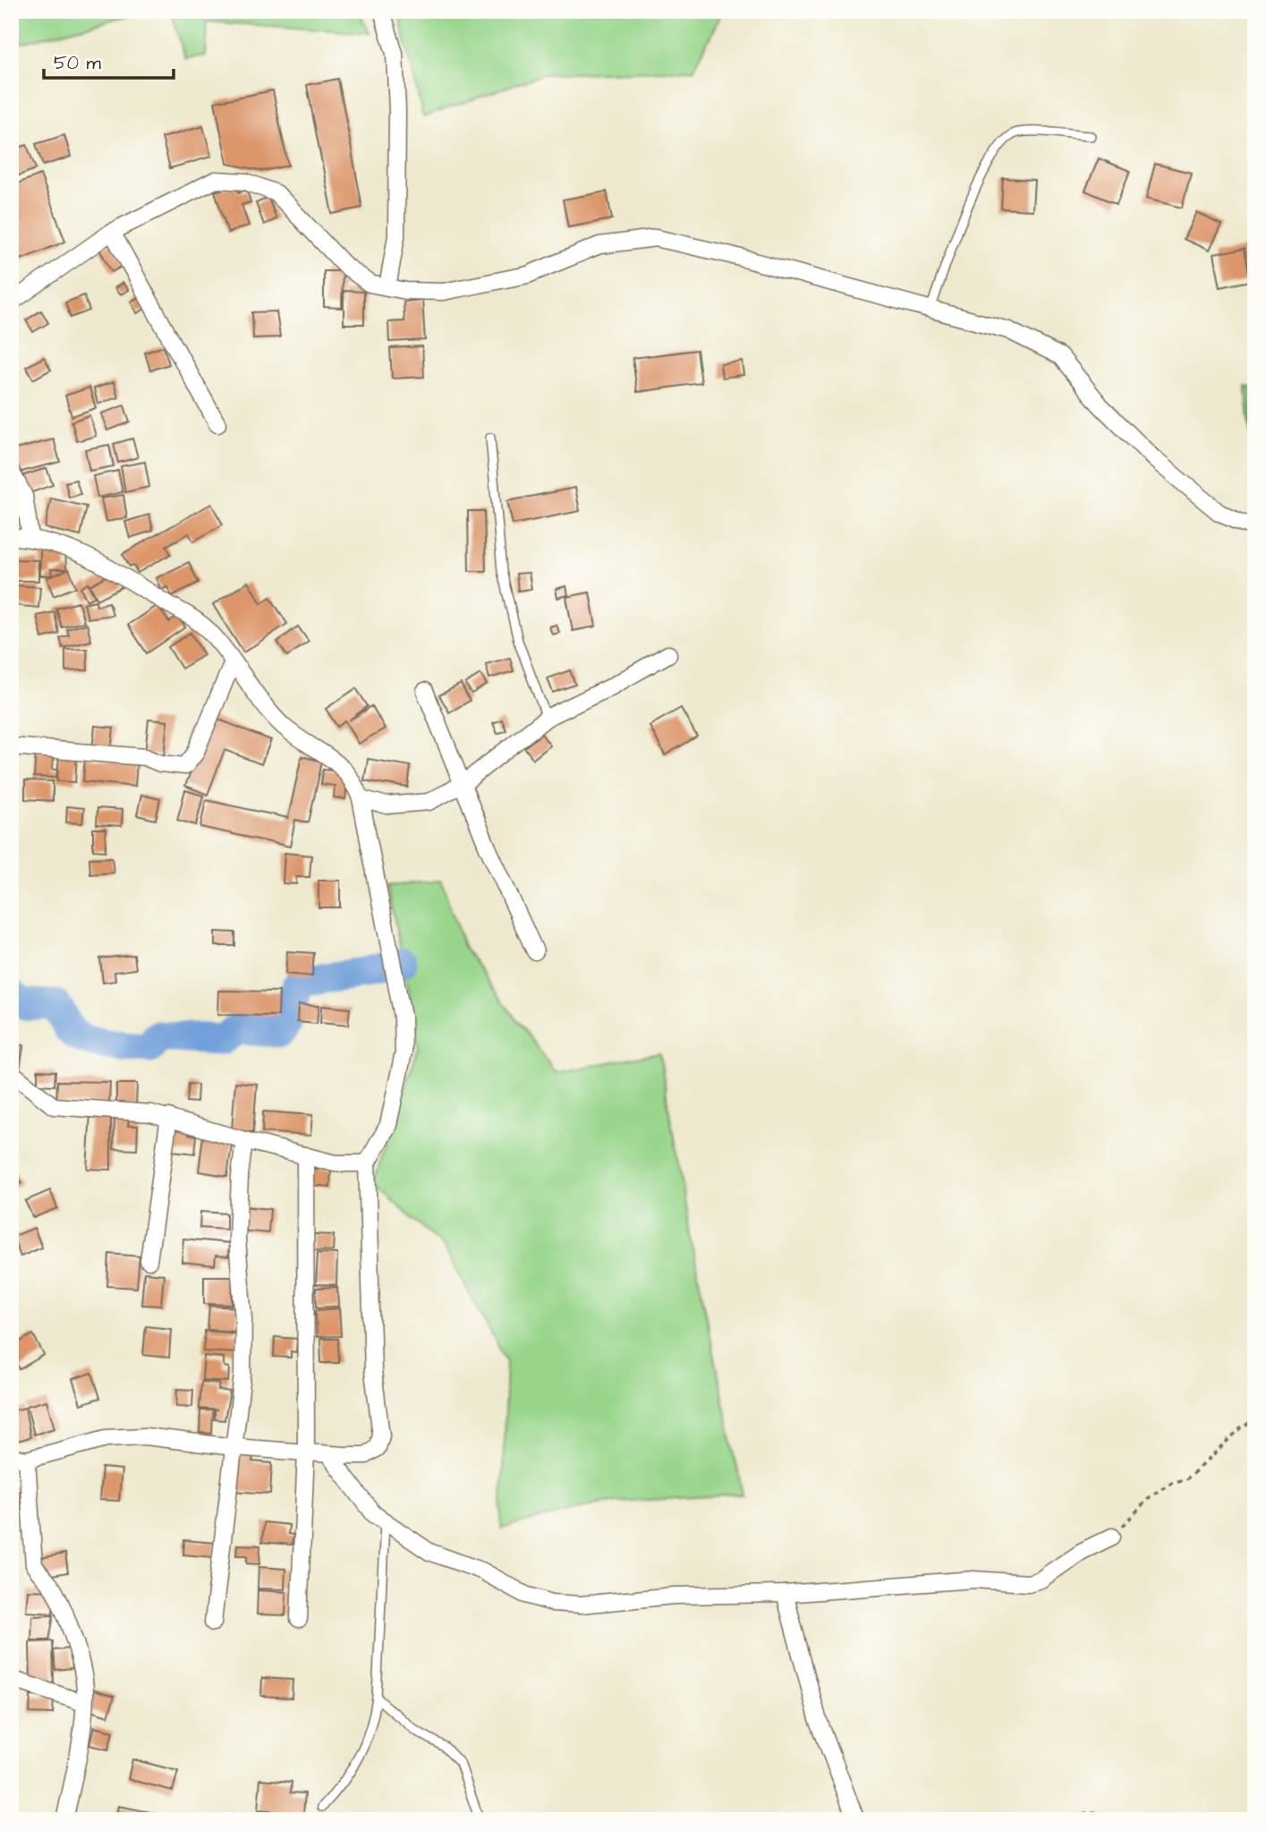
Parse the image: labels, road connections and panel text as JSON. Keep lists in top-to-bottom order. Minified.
{"scale_bar":"50 m"}
